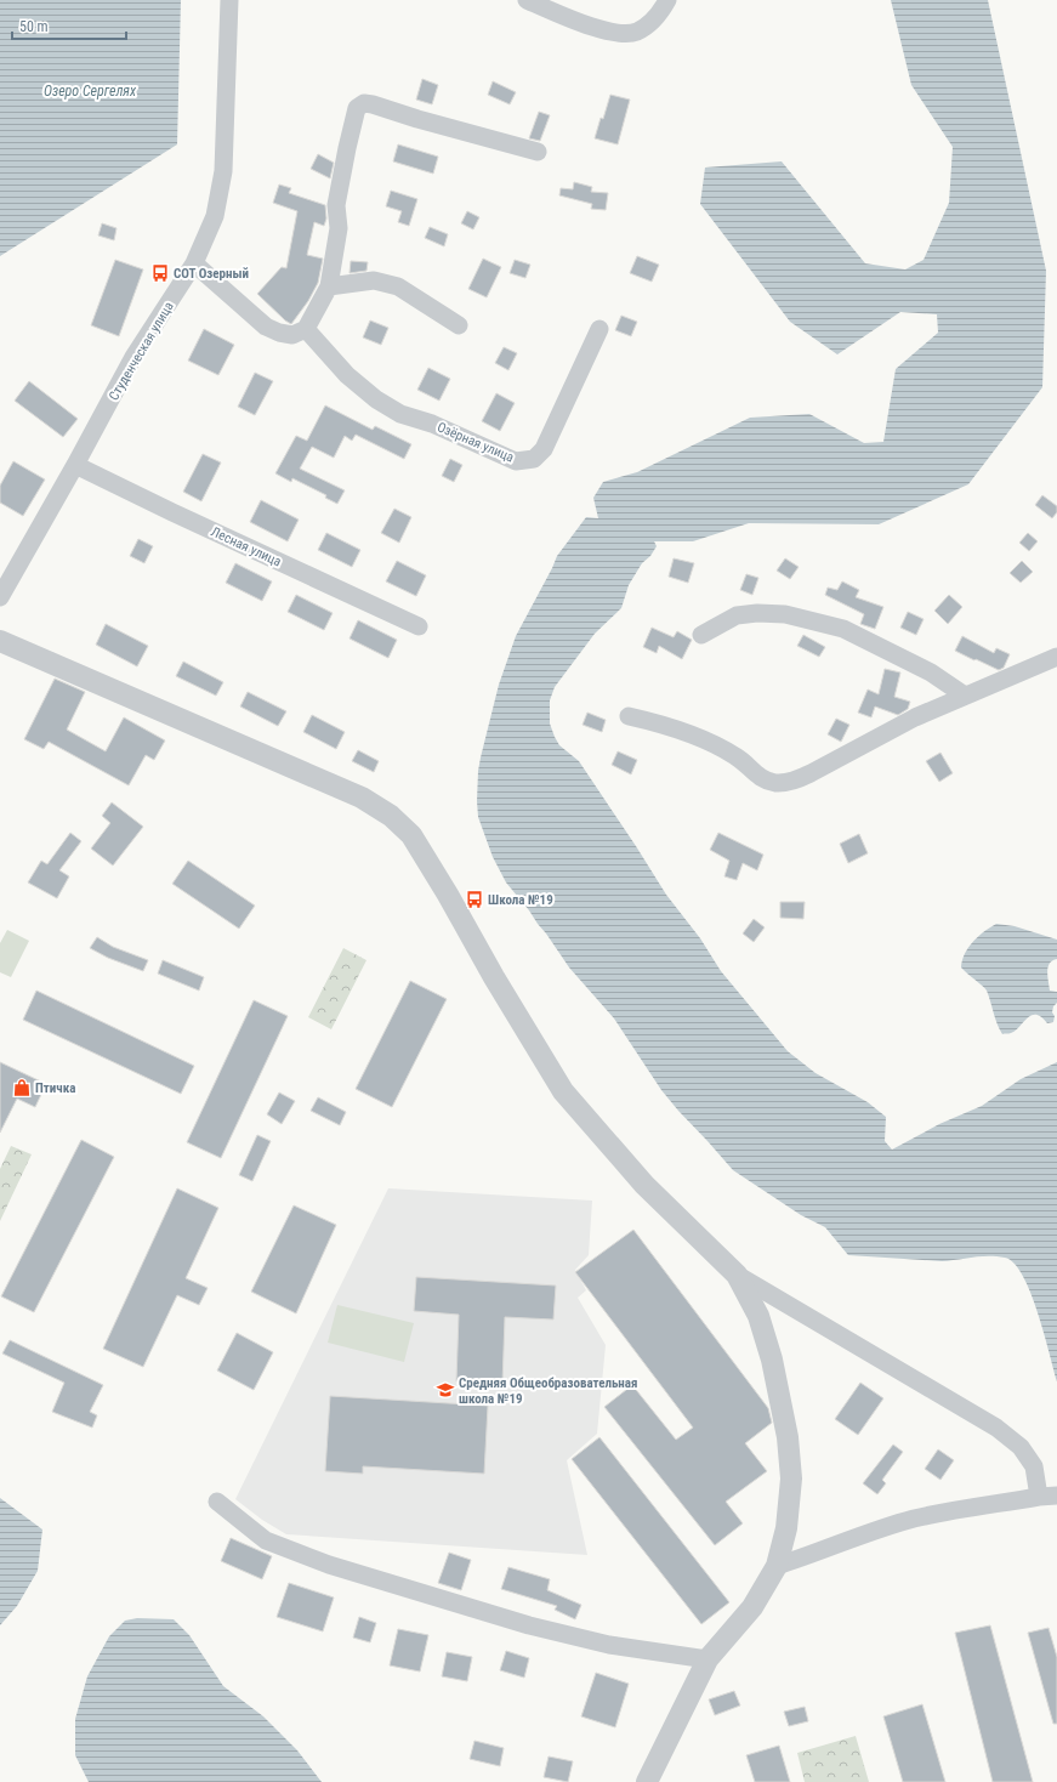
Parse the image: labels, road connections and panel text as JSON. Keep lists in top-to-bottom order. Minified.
{"streets":{"street":["Студенческая улица","Озёрная улица","Лесная улица"]},"crossings":[["Студенческая улица","Лесная улица"]],"water":["Озеро Сергелях"],"places":{"bus stop":["СОТ Озерный","Школа №19"],"shop":["Птичка"],"school or university":["Средняя Общеобразовательная школа №19"]},"scale_bar":"50 m"}
